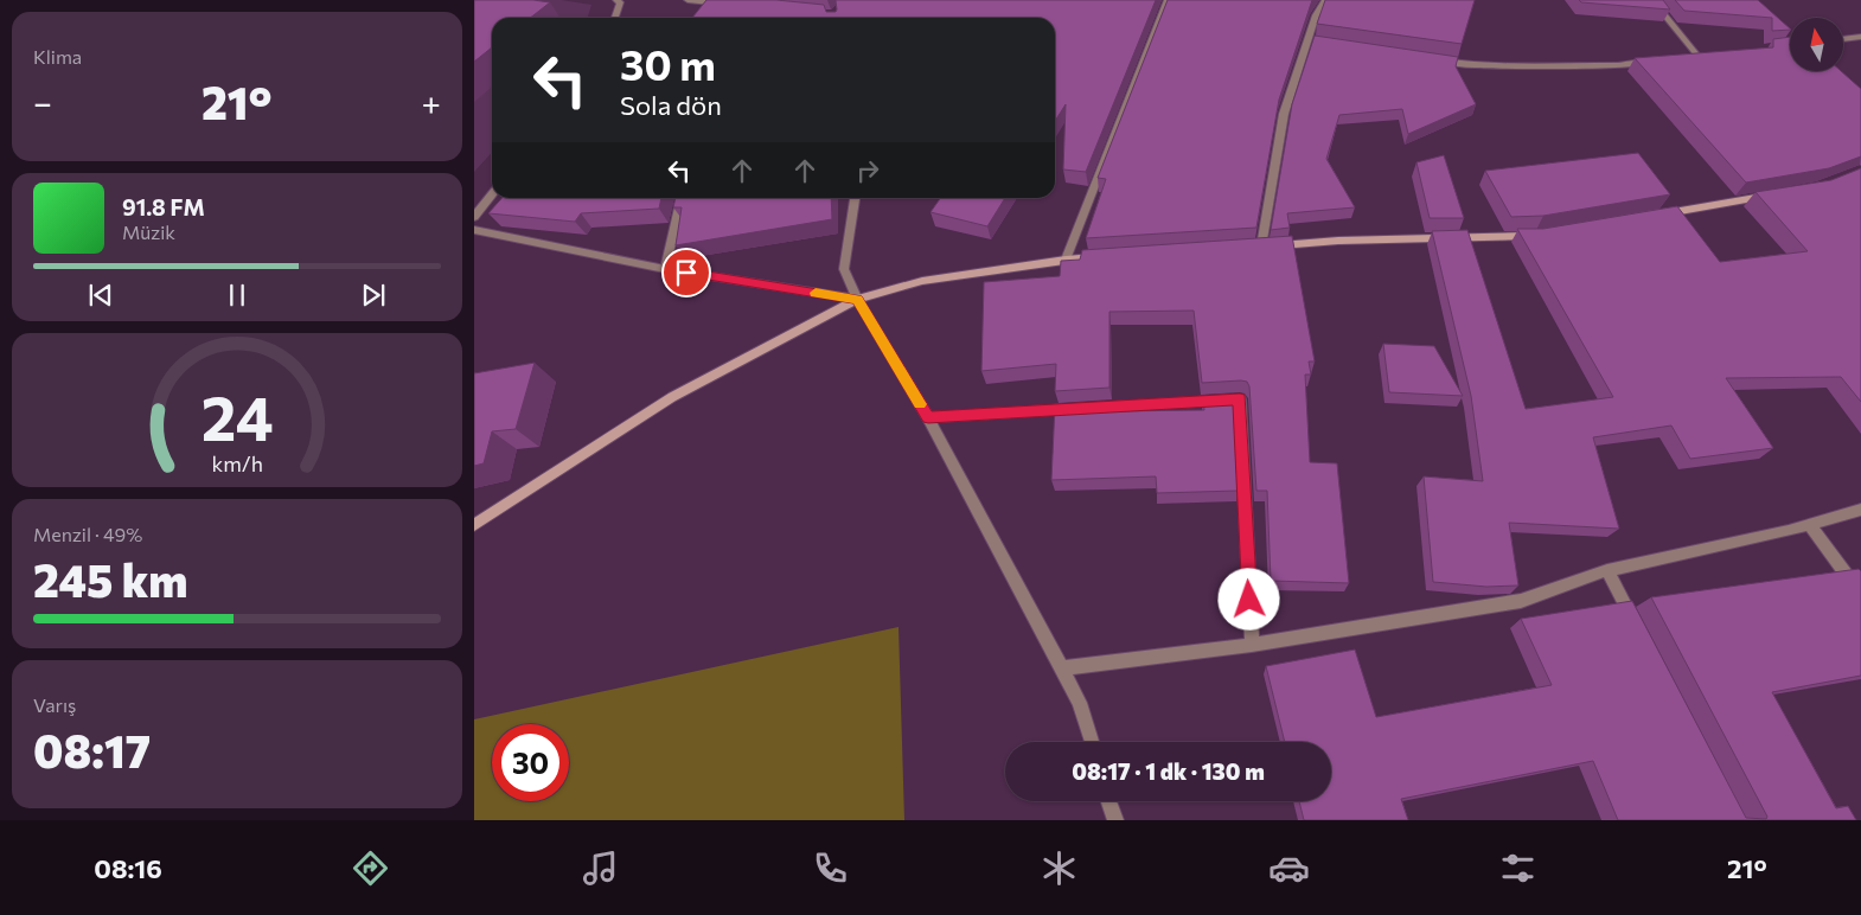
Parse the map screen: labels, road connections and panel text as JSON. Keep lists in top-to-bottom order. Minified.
{"north":"top","page":{"tile":["Klima",["Menzil · 49%","245 km"],["Varış","08:17"]],"turn":["30 m","Sola dön"],"heat":["−","21°","+"],"song":["91.8 FM","Müzik"],"limit":"30","trip":"08:17 · 1 dk · 130 m","tabs":["08:16","21°"],"gauge":["24","km/h"]}}
